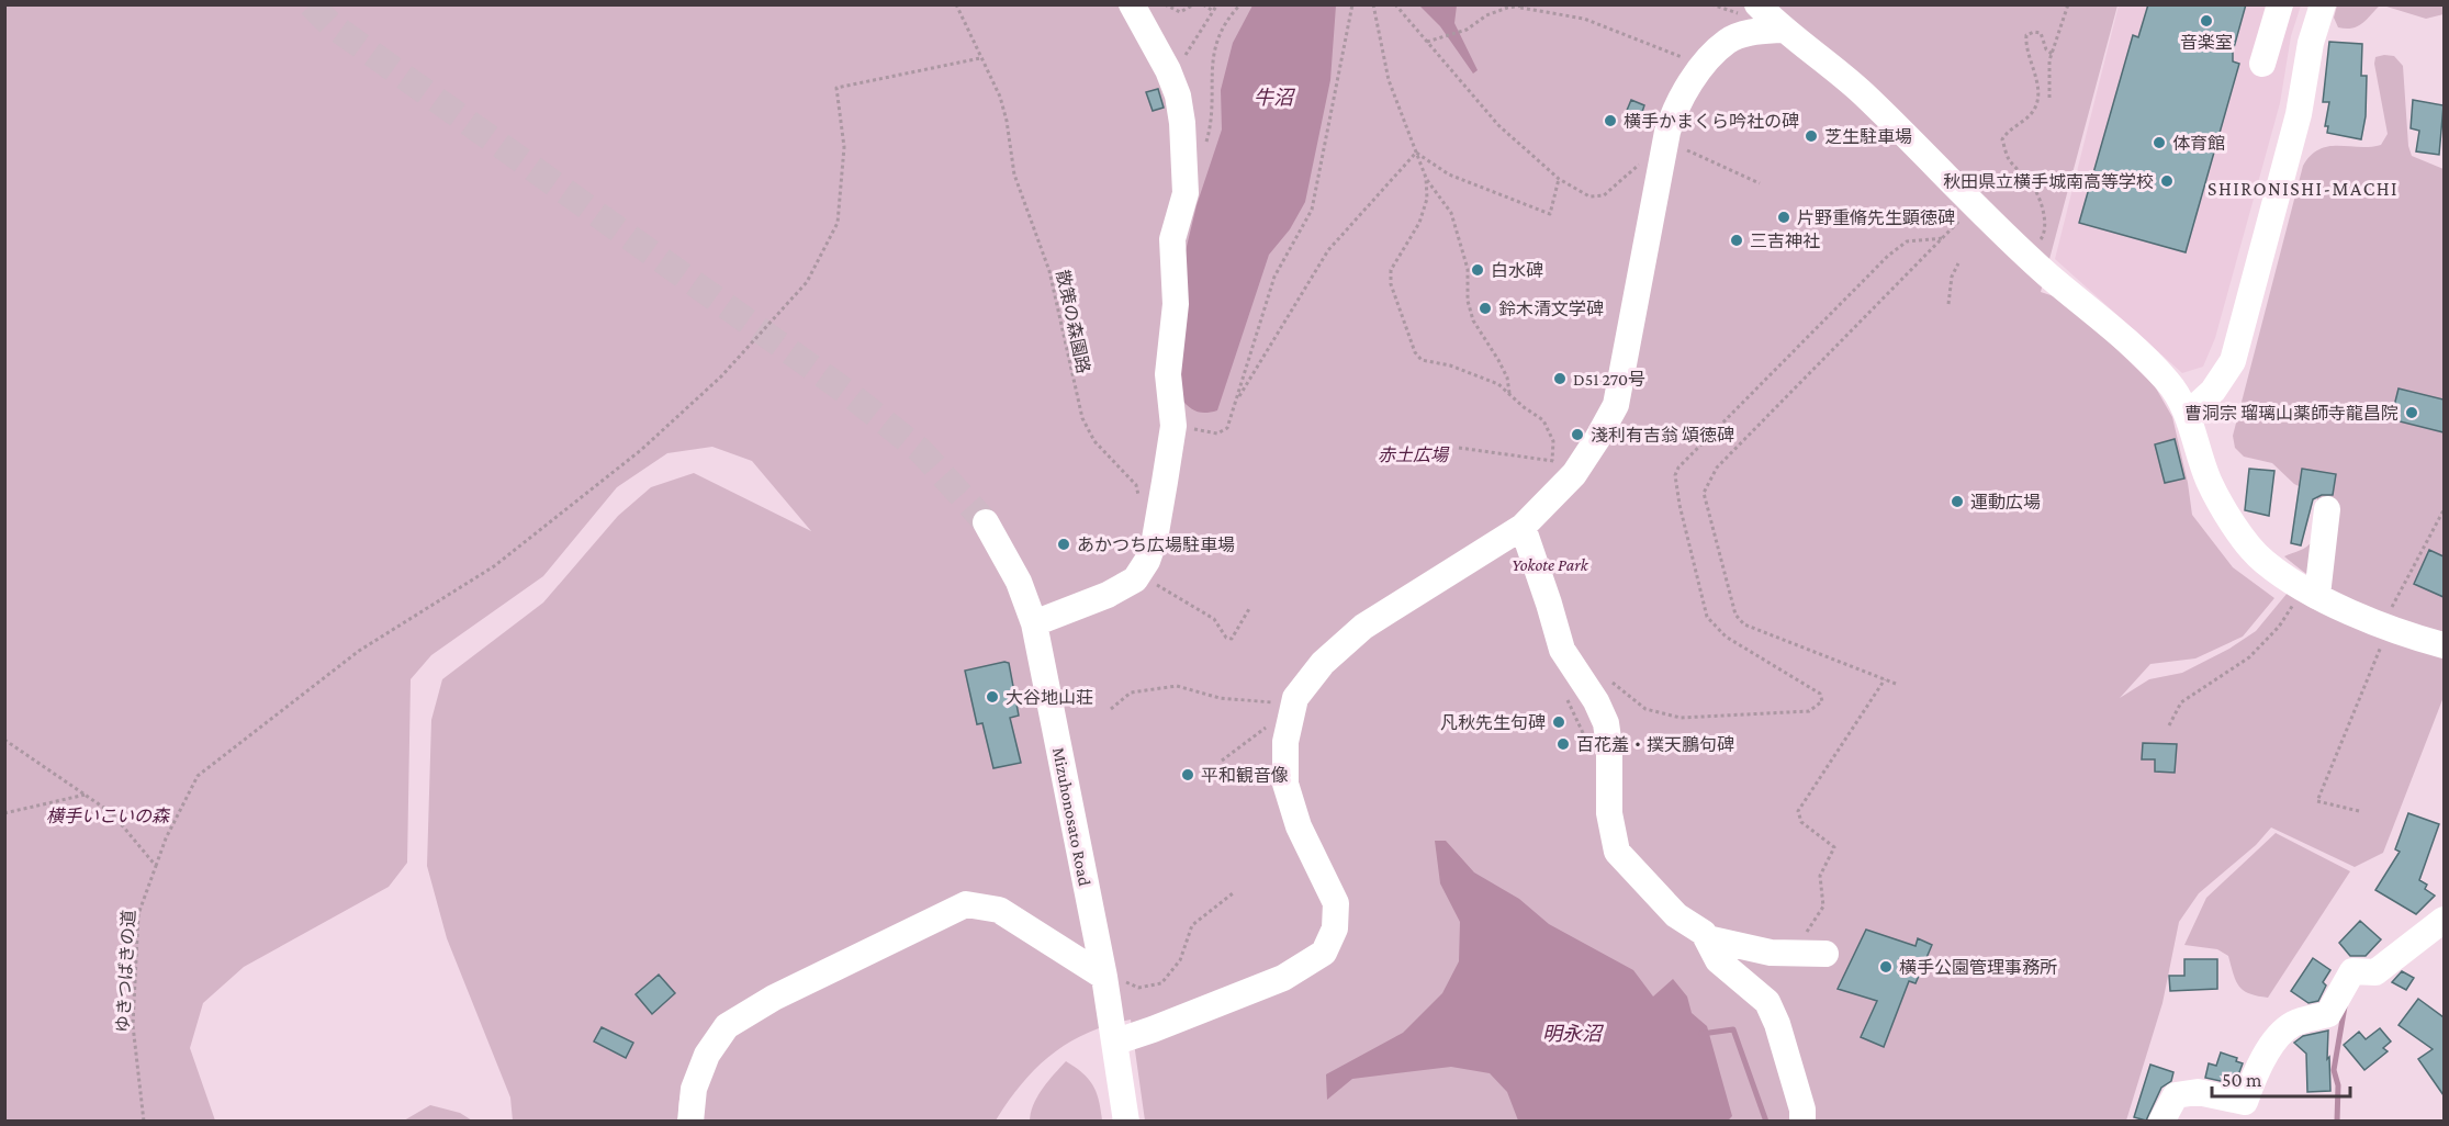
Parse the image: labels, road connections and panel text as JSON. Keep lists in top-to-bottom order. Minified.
{"streets":{"street":["Mizuhonosato Road"],"path":["散策の森園路","ゆきつばきの道"]},"crossings":[["散策の森園路","ゆきつばきの道"]],"districts":["SHIRONISHI-MACHI"],"water":["牛沼","明永沼"],"parks":["赤土広場","Yokote Park","横手いこいの森"],"places":["音楽室","横手かまくら吟社の碑","芝生駐車場","体育館","秋田県立横手城南高等学校","片野重脩先生顕徳碑","三吉神社","白水碑","鈴木清文学碑","D51 270号","曹洞宗 瑠璃山薬師寺龍昌院","淺利有吉翁 頌徳碑","運動広場","あかつち広場駐車場","大谷地山荘","凡秋先生句碑","百花羞・撲天鵬句碑","平和観音像","横手公園管理事務所"],"scale_bar":"50 m"}
